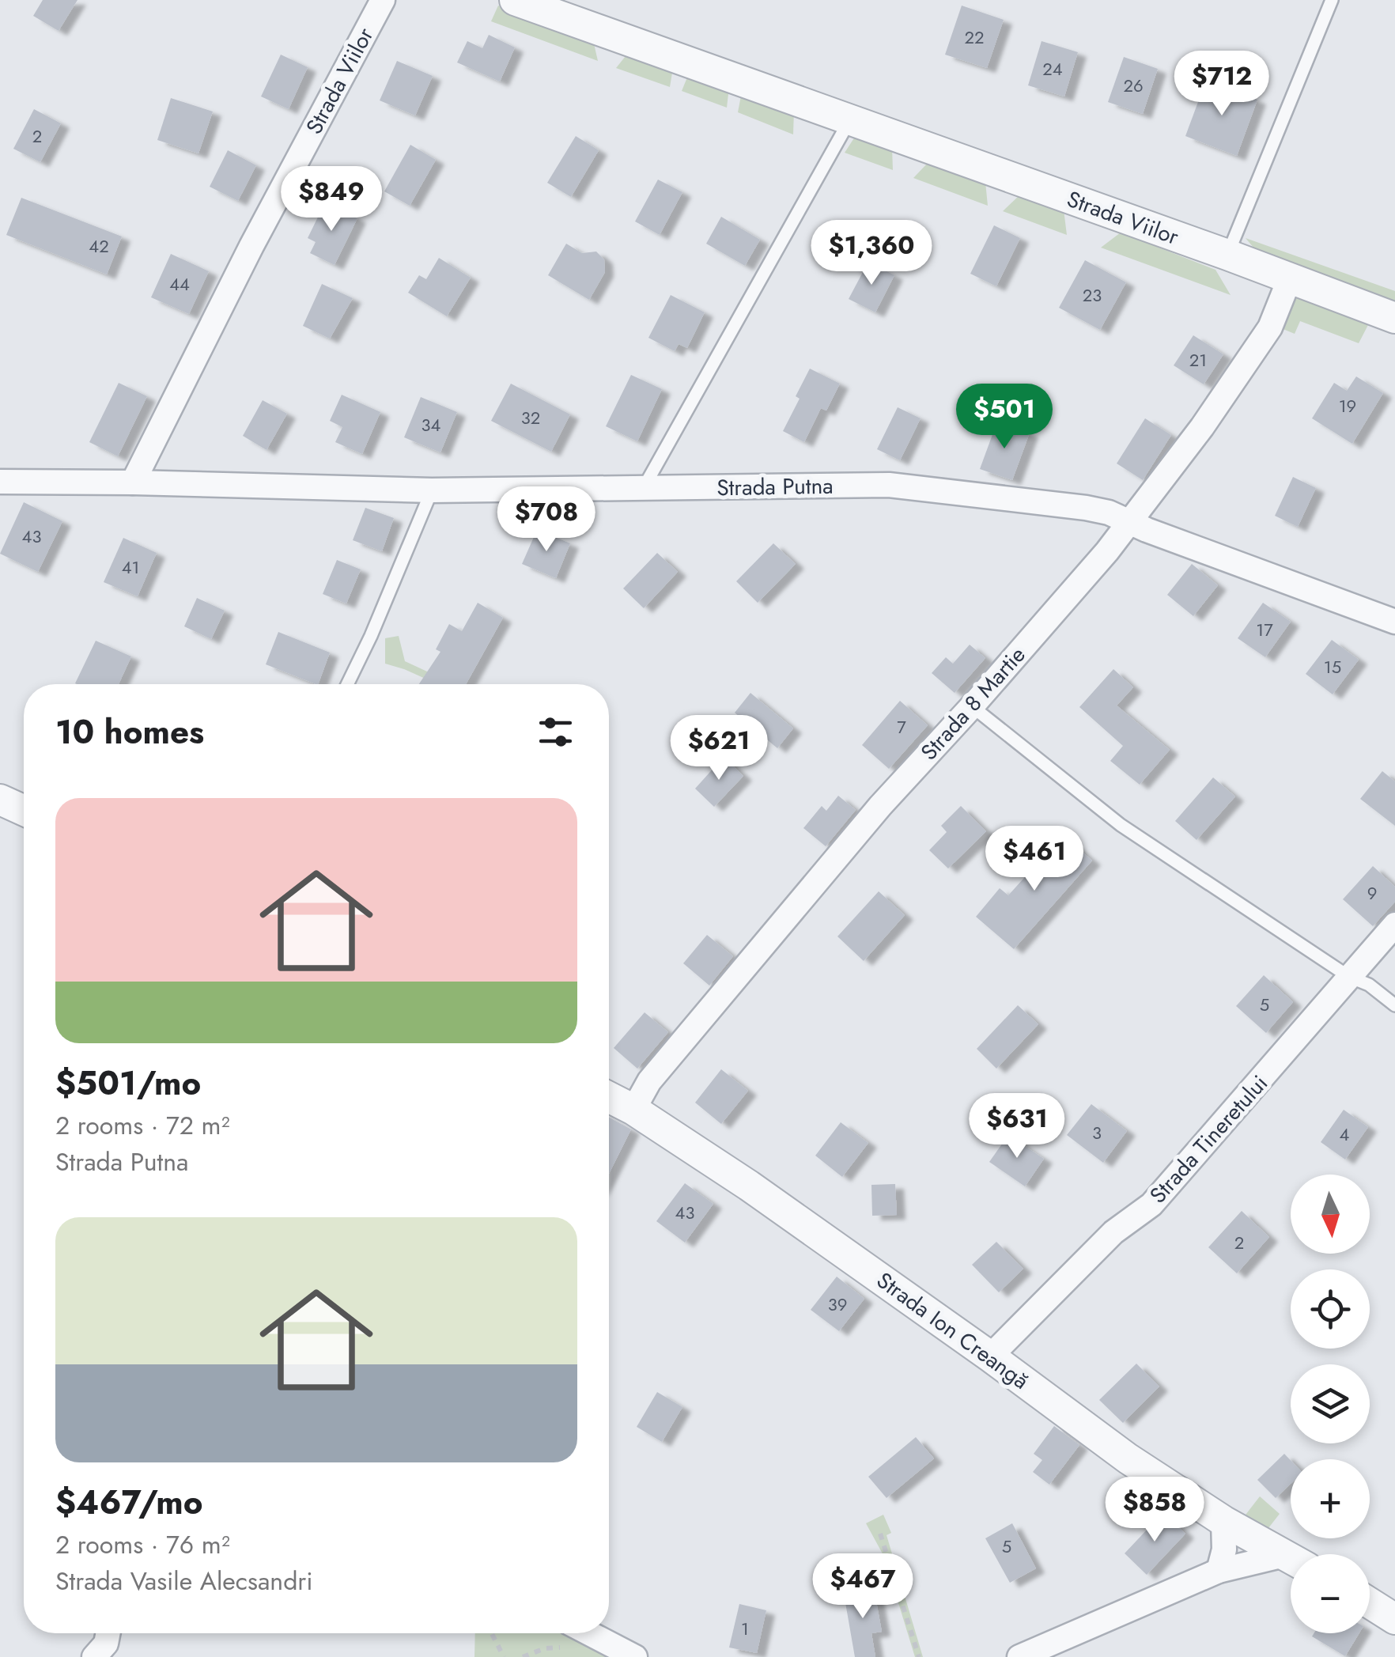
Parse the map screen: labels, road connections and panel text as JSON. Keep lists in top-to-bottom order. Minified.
{"streets":{"street":["Strada Viilor","Strada Putna","Strada 8 Martie","Strada Tineretului","Strada Ion Creangă"]},"crossings":[["Strada Viilor","Strada Putna"],["Strada Viilor","Strada 8 Martie"],["Strada Putna","Strada 8 Martie"],["Strada 8 Martie","Strada Ion Creangă"],["Strada Tineretului","Strada Ion Creangă"]],"house_numbers":["22","24","26","2","42","44","23","21","19","32","34","43","41","17","15","7","9","5","3","4","43","2","39","5","1"],"north":"bottom","page":{"price":["$712","$849","$1,360","$501","$708","$621","$461","$631","$858","$467"],"heading":"10 homes","list":[{"name":"$501/mo","note":"2 rooms · 72 m² · Strada Putna"},{"name":"$467/mo","note":"2 rooms · 76 m² · Strada Vasile Alecsandri"}],"map_buttons":["+","−"]}}
